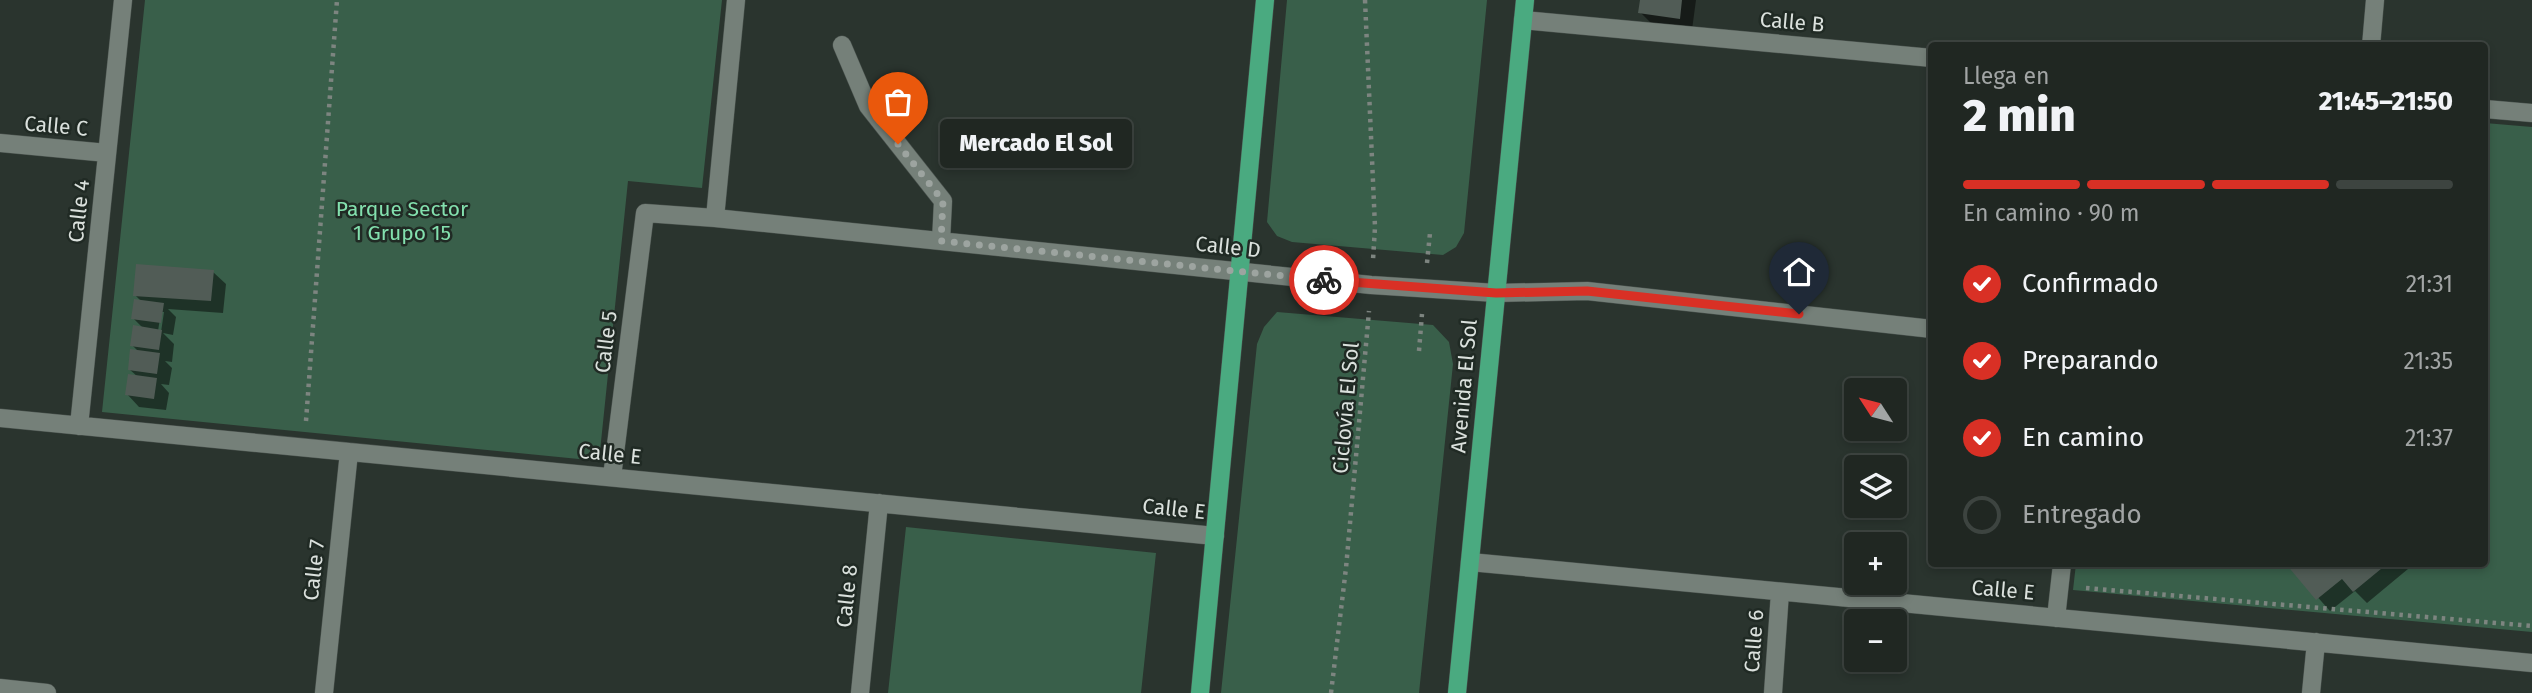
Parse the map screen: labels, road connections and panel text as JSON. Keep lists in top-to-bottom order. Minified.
{"streets":{"main road":["Avenida El Sol"],"street":["Calle B","Calle C","Calle 4","Calle D","Calle 5","Calle E","Calle 7","Calle 8","Calle 6"],"path":["Ciclovía El Sol"]},"crossings":[["Calle B","Avenida El Sol"],["Calle C","Calle 4"],["Calle 4","Calle E"],["Calle D","Calle 5"],["Calle D","Avenida El Sol"],["Calle D","Ciclovía El Sol"],["Calle 5","Calle E"],["Avenida El Sol","Calle E"],["Calle E","Calle 7"],["Calle E","Calle 8"],["Calle E","Calle 6"]],"parks":["Parque Sector 1 Grupo 15"],"places":["Mercado El Sol"],"north":"top left","page":{"heading":["2 min","Llega en","21:45–21:50"],"bubble":"Mercado El Sol","bar":"En camino · 90 m","list":[["Confirmado","21:31"],["Preparando","21:35"],["En camino","21:37"],"Entregado"],"map_buttons":["+","−"]}}
